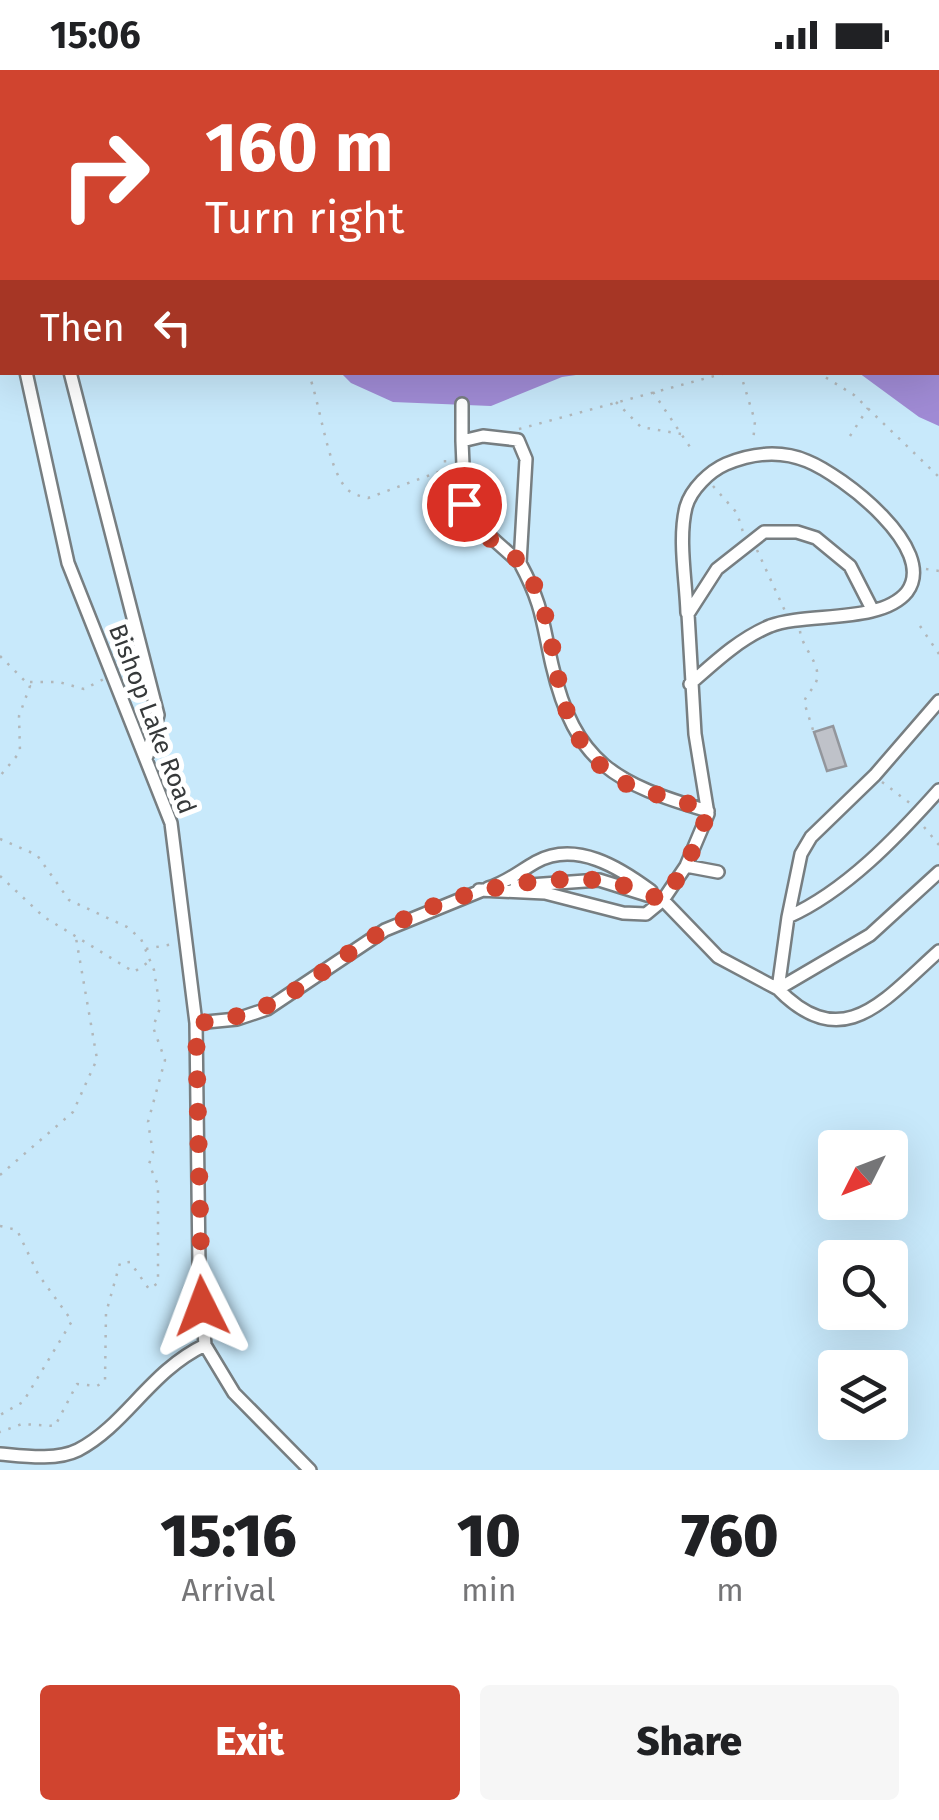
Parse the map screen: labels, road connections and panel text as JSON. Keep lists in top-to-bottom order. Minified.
{"streets":{"street":["Bishop Lake Road"]},"north":"bottom left","page":{"status":"15:06","turn":["160 m","Turn right"],"then":"Then","eta":["15:16","Arrival","10","min","760","m"],"buttons":["Exit","Share"]}}
